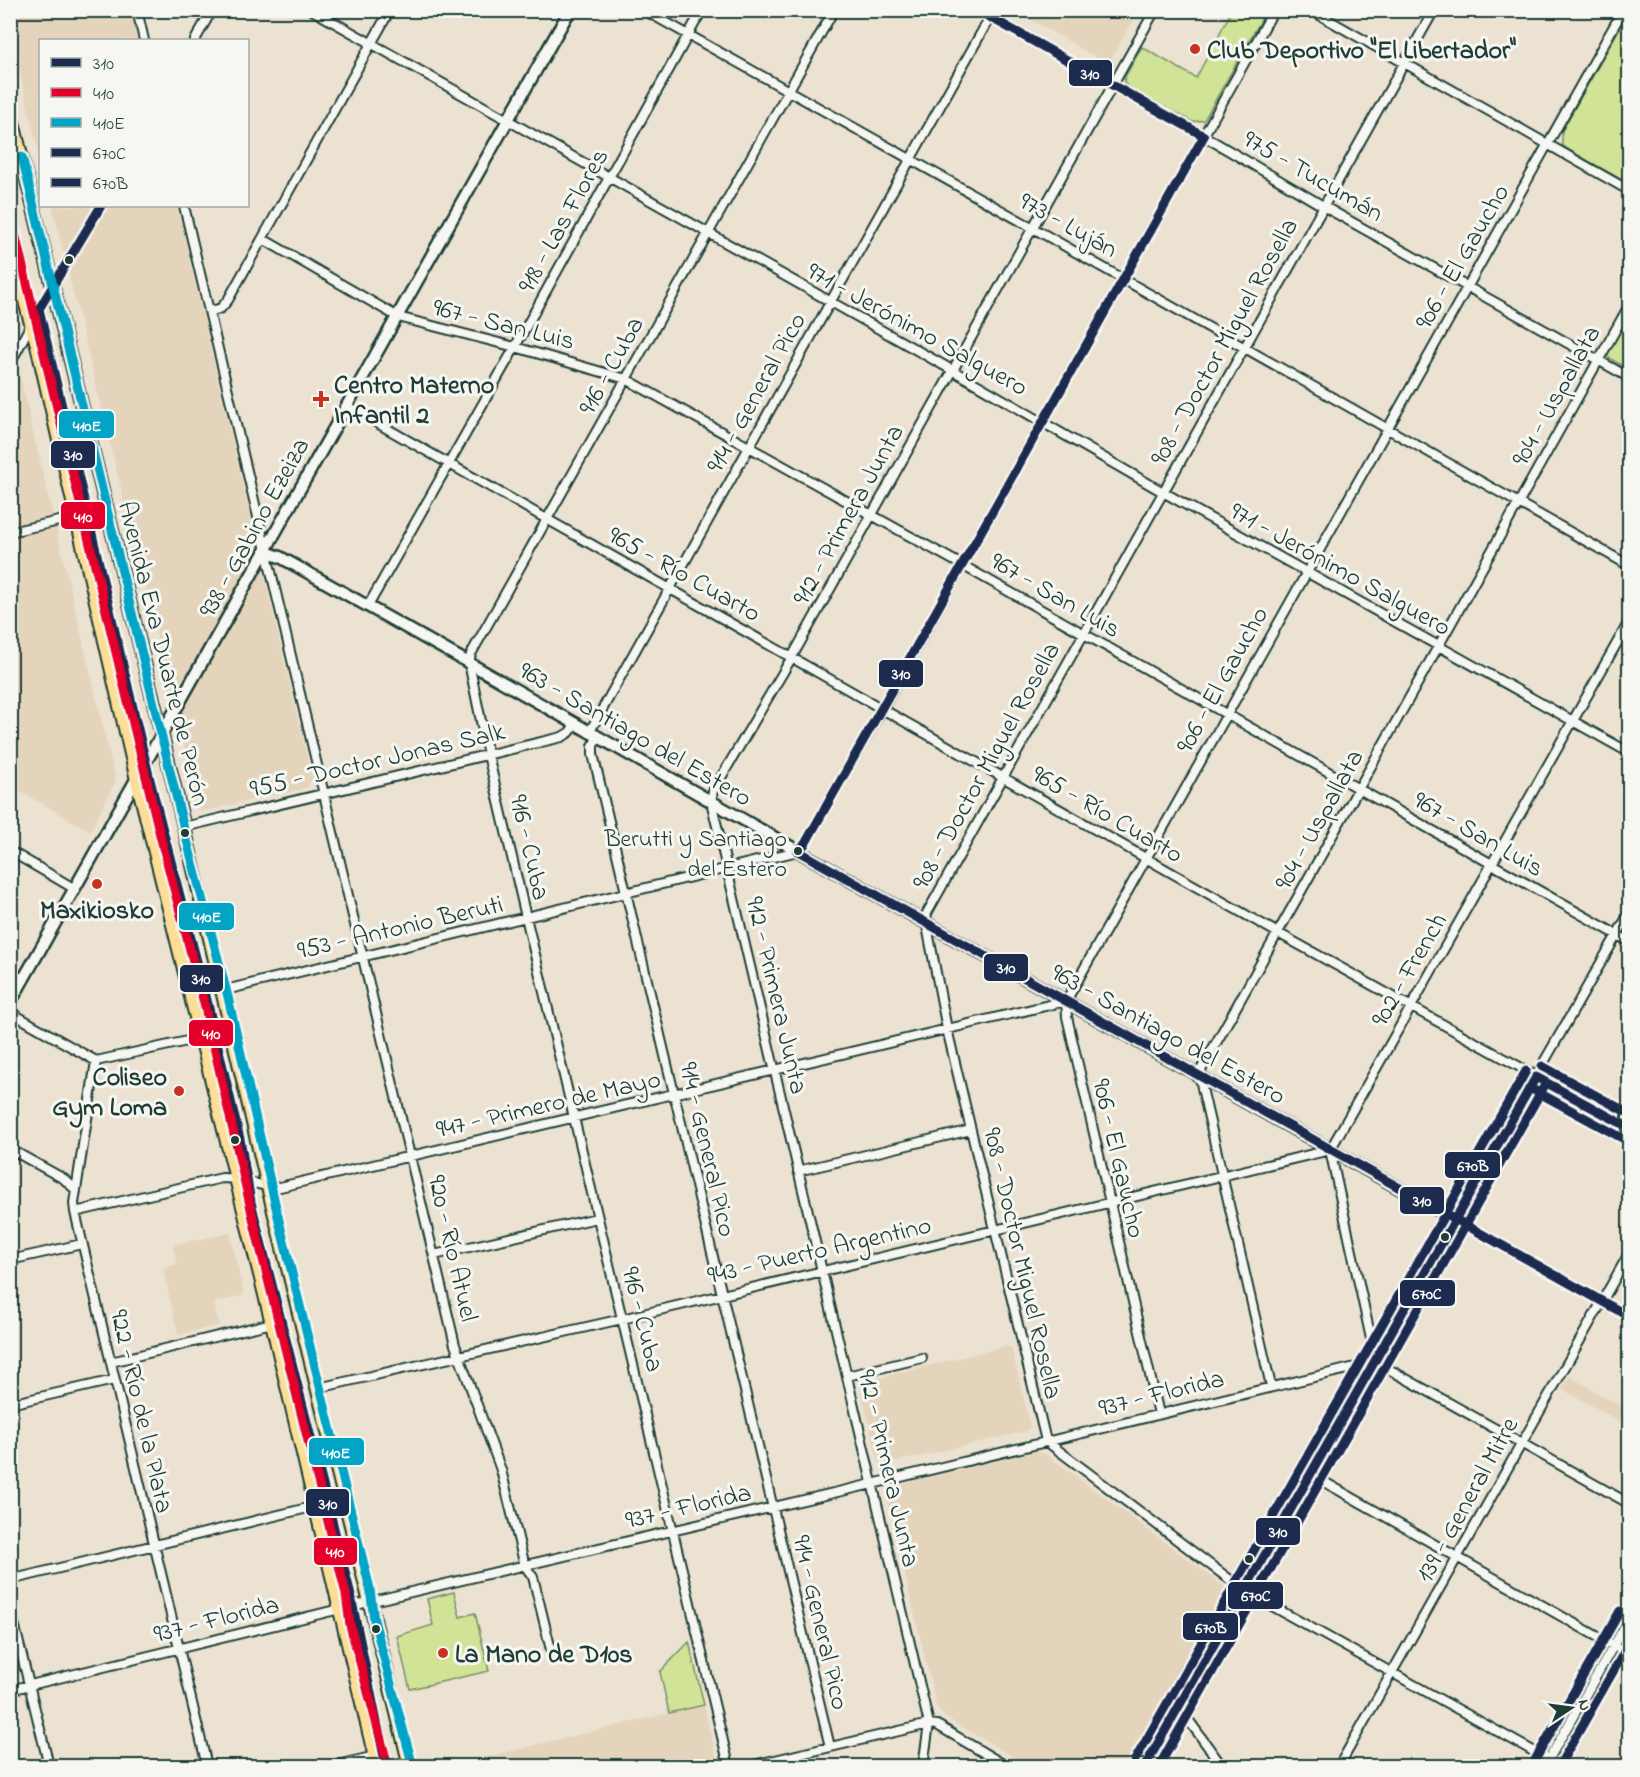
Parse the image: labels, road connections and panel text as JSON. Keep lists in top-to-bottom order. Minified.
{"streets":{"main road":["Avenida Eva Duarte de Perón"],"street":["975 - Tucumán","918 - Las Flores","973 - Luján","906 - El Gaucho","967 - San Luis","971 - Jerónimo Salguero","908 - Doctor Miguel Rosella","916 - Cuba","914 - General Pico","904 - Uspallata","912 - Primera Junta","938 - Gabino Ezeiza","965 - Río Cuarto","963 - Santiago del Estero","955 - Doctor Jonas Salk","953 - Antonio Beruti","902 - French","947 - Primero de Mayo","920 - Río Atuel","943 - Puerto Argentino","937 - Florida","922 - Río de la Plata","139 - General Mitre"]},"crossings":[["975 - Tucumán","906 - El Gaucho"],["975 - Tucumán","908 - Doctor Miguel Rosella"],["975 - Tucumán","914 - General Pico"],["975 - Tucumán","904 - Uspallata"],["975 - Tucumán","912 - Primera Junta"],["918 - Las Flores","973 - Luján"],["918 - Las Flores","967 - San Luis"],["918 - Las Flores","971 - Jerónimo Salguero"],["918 - Las Flores","965 - Río Cuarto"],["918 - Las Flores","963 - Santiago del Estero"],["973 - Luján","906 - El Gaucho"],["973 - Luján","908 - Doctor Miguel Rosella"],["973 - Luján","916 - Cuba"],["973 - Luján","914 - General Pico"],["973 - Luján","904 - Uspallata"],["973 - Luján","912 - Primera Junta"],["906 - El Gaucho","967 - San Luis"],["906 - El Gaucho","971 - Jerónimo Salguero"],["906 - El Gaucho","965 - Río Cuarto"],["906 - El Gaucho","963 - Santiago del Estero"],["906 - El Gaucho","947 - Primero de Mayo"],["906 - El Gaucho","943 - Puerto Argentino"],["906 - El Gaucho","937 - Florida"],["967 - San Luis","908 - Doctor Miguel Rosella"],["967 - San Luis","916 - Cuba"],["967 - San Luis","914 - General Pico"],["967 - San Luis","904 - Uspallata"],["967 - San Luis","912 - Primera Junta"],["967 - San Luis","938 - Gabino Ezeiza"],["967 - San Luis","902 - French"],["971 - Jerónimo Salguero","908 - Doctor Miguel Rosella"],["971 - Jerónimo Salguero","916 - Cuba"],["971 - Jerónimo Salguero","914 - General Pico"],["971 - Jerónimo Salguero","904 - Uspallata"],["971 - Jerónimo Salguero","912 - Primera Junta"],["971 - Jerónimo Salguero","938 - Gabino Ezeiza"],["971 - Jerónimo Salguero","902 - French"],["908 - Doctor Miguel Rosella","965 - Río Cuarto"],["908 - Doctor Miguel Rosella","963 - Santiago del Estero"],["908 - Doctor Miguel Rosella","947 - Primero de Mayo"],["908 - Doctor Miguel Rosella","943 - Puerto Argentino"],["908 - Doctor Miguel Rosella","937 - Florida"],["916 - Cuba","965 - Río Cuarto"],["916 - Cuba","963 - Santiago del Estero"],["916 - Cuba","955 - Doctor Jonas Salk"],["916 - Cuba","953 - Antonio Beruti"],["916 - Cuba","947 - Primero de Mayo"],["916 - Cuba","943 - Puerto Argentino"],["916 - Cuba","937 - Florida"],["914 - General Pico","965 - Río Cuarto"],["914 - General Pico","963 - Santiago del Estero"],["914 - General Pico","953 - Antonio Beruti"],["914 - General Pico","947 - Primero de Mayo"],["914 - General Pico","943 - Puerto Argentino"],["914 - General Pico","937 - Florida"],["904 - Uspallata","965 - Río Cuarto"],["904 - Uspallata","963 - Santiago del Estero"],["912 - Primera Junta","965 - Río Cuarto"],["912 - Primera Junta","963 - Santiago del Estero"],["912 - Primera Junta","953 - Antonio Beruti"],["912 - Primera Junta","947 - Primero de Mayo"],["912 - Primera Junta","943 - Puerto Argentino"],["912 - Primera Junta","937 - Florida"],["938 - Gabino Ezeiza","965 - Río Cuarto"],["938 - Gabino Ezeiza","Avenida Eva Duarte de Perón"],["938 - Gabino Ezeiza","963 - Santiago del Estero"],["938 - Gabino Ezeiza","920 - Río Atuel"],["965 - Río Cuarto","902 - French"],["Avenida Eva Duarte de Perón","955 - Doctor Jonas Salk"],["Avenida Eva Duarte de Perón","953 - Antonio Beruti"],["Avenida Eva Duarte de Perón","947 - Primero de Mayo"],["Avenida Eva Duarte de Perón","943 - Puerto Argentino"],["Avenida Eva Duarte de Perón","937 - Florida"],["963 - Santiago del Estero","955 - Doctor Jonas Salk"],["963 - Santiago del Estero","953 - Antonio Beruti"],["963 - Santiago del Estero","902 - French"],["963 - Santiago del Estero","947 - Primero de Mayo"],["963 - Santiago del Estero","920 - Río Atuel"],["963 - Santiago del Estero","943 - Puerto Argentino"],["955 - Doctor Jonas Salk","920 - Río Atuel"],["953 - Antonio Beruti","920 - Río Atuel"],["902 - French","943 - Puerto Argentino"],["947 - Primero de Mayo","920 - Río Atuel"],["947 - Primero de Mayo","922 - Río de la Plata"],["920 - Río Atuel","943 - Puerto Argentino"],["920 - Río Atuel","937 - Florida"],["937 - Florida","922 - Río de la Plata"]],"places":{"other":["Club Deportivo \"El Libertador\"","Berutti y Santiago del Estero","Maxikiosko","Coliseo Gym Loma","La Mano de D10s"],"health":["Centro Materno Infantil 2"]},"lines":["transit line 310","transit line 410E","transit line 410","transit line 670B","transit line 670C"],"legend":["310","410","410E","670C","670B"],"north":"right"}
